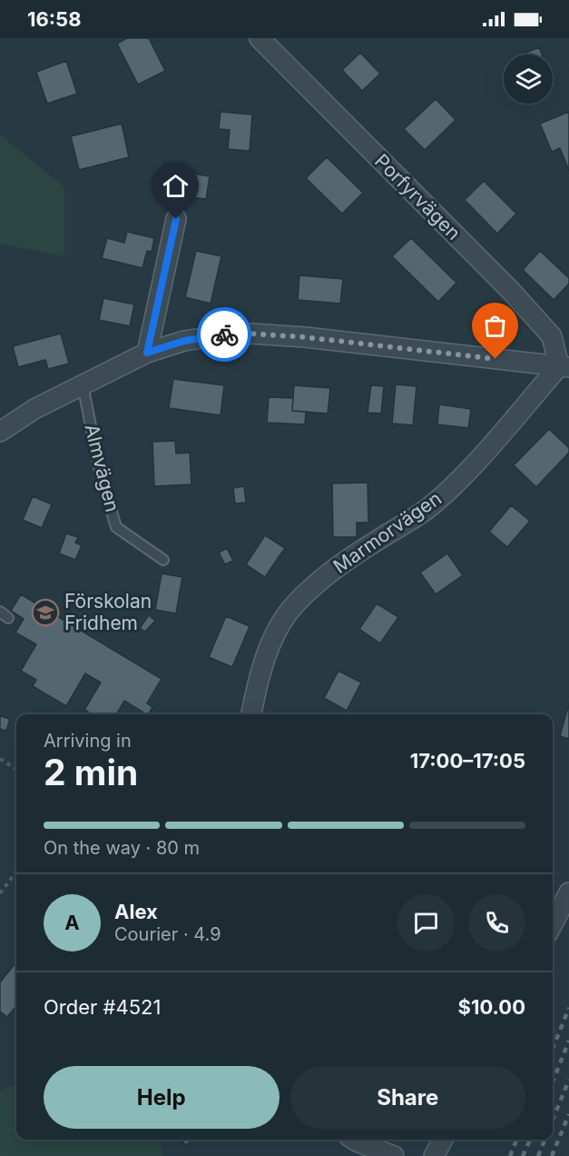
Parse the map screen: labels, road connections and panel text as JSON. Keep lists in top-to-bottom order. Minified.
{"streets":{"street":["Porfyrvägen","Marmorvägen"],"lane":["Almvägen"]},"crossings":[["Porfyrvägen","Marmorvägen"]],"places":{"school or university":["Förskolan Fridhem"]},"page":{"status":"16:58","heading":["2 min","Arriving in","17:00–17:05"],"panel":["Alex","Courier · 4.9","Order #4521","$10.00"],"bar":"On the way · 80 m","round":"A","buttons":["Help","Share"]}}
